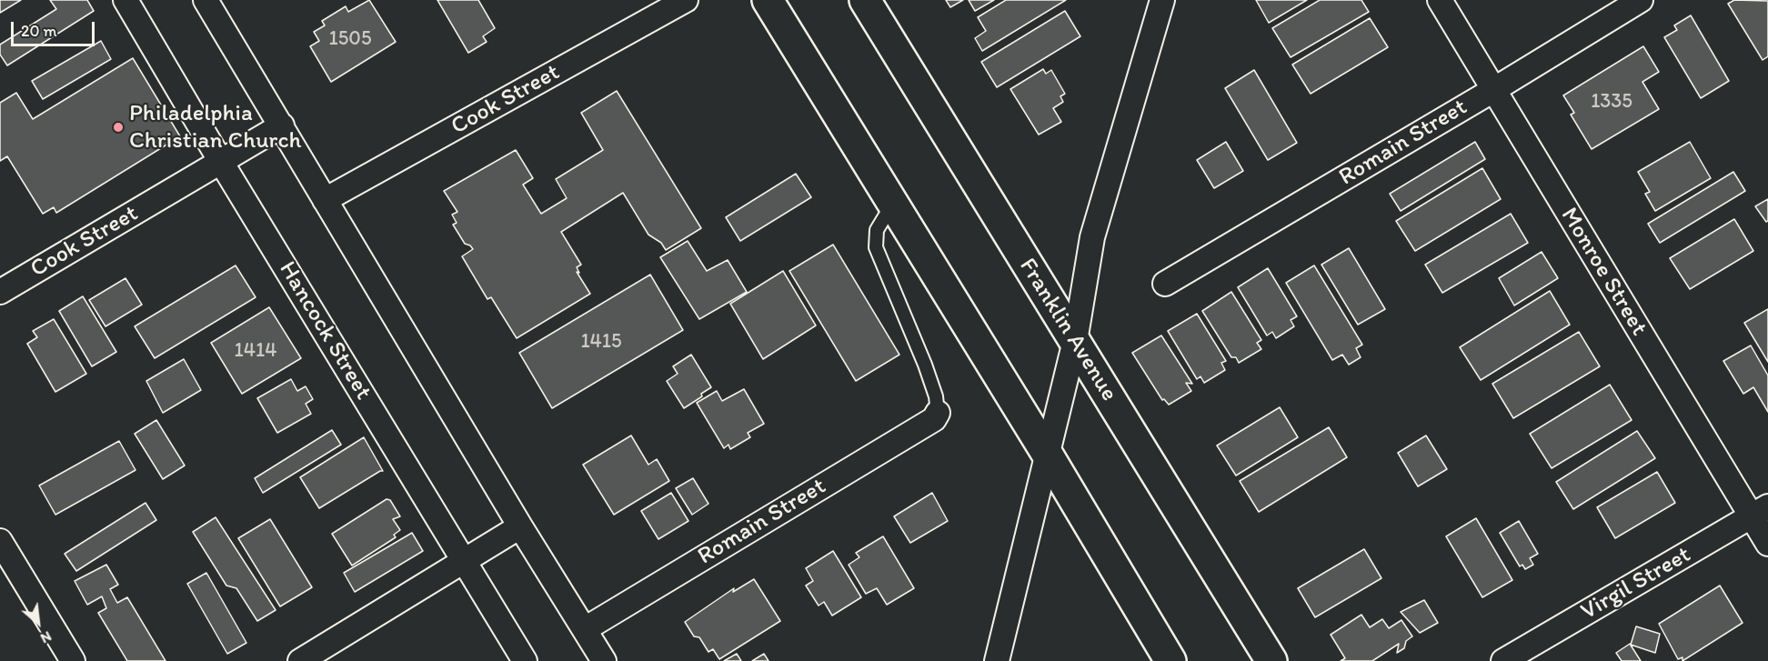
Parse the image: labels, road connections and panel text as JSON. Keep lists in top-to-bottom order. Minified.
{"streets":{"main road":["Franklin Avenue"],"street":["Cook Street","Romain Street","Monroe Street","Hancock Street","Virgil Street"]},"crossings":[["Cook Street","Hancock Street"],["Romain Street","Monroe Street"],["Monroe Street","Virgil Street"]],"places":["Philadelphia Christian Church"],"house_numbers":["1505","1335","1415","1414"],"scale_bar":"20 m","north":"bottom right"}
